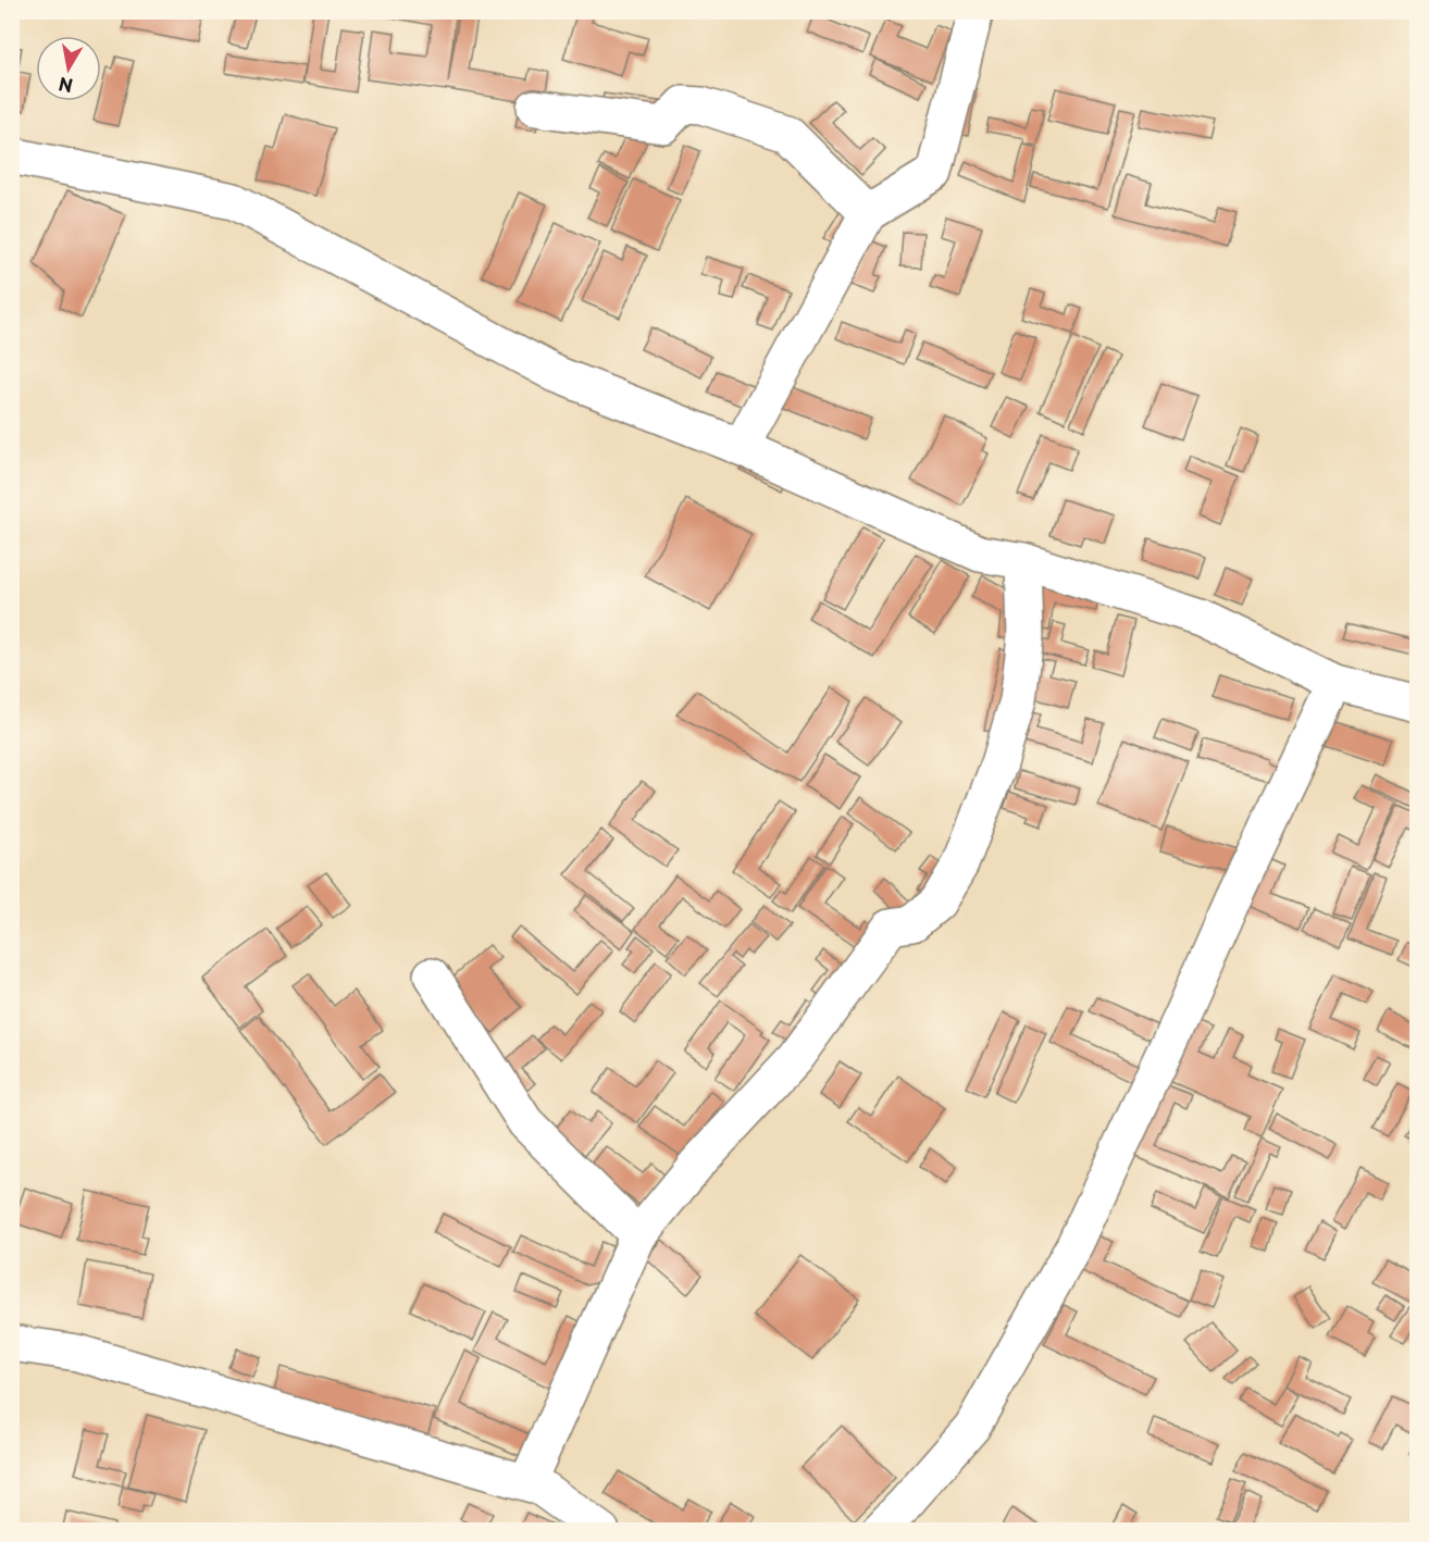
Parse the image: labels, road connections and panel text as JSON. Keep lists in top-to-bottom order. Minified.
{"north":"bottom"}
